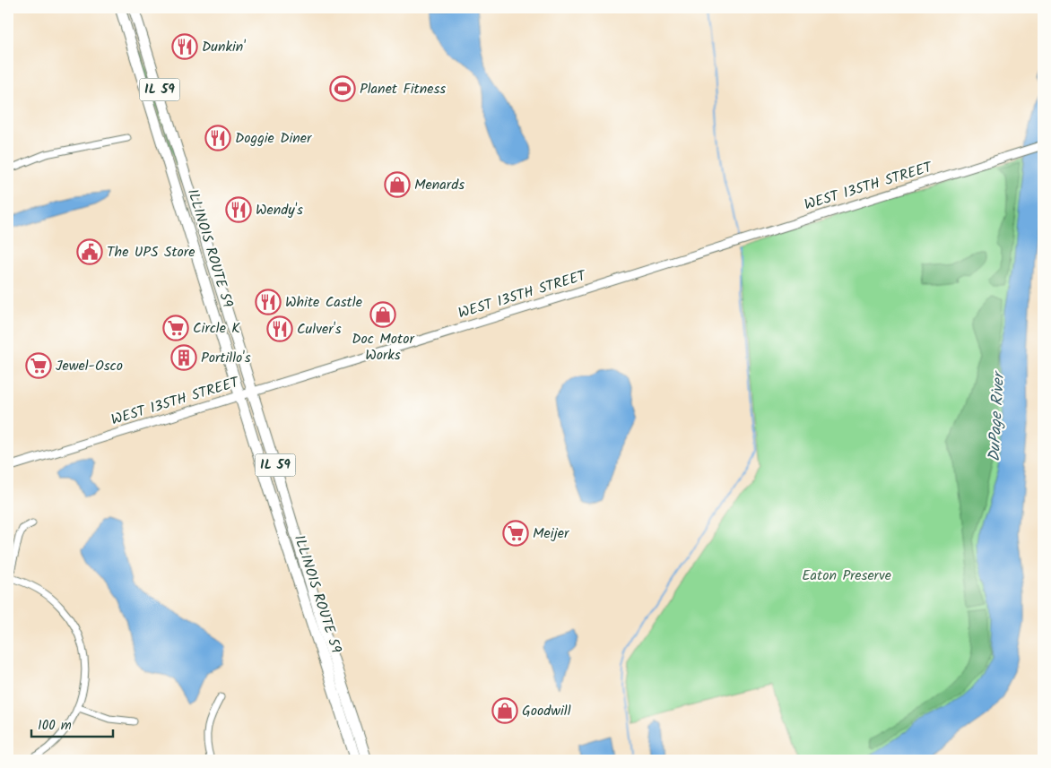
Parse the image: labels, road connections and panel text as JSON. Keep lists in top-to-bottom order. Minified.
{"streets":{"main road":["IL 59","ILLINOIS ROUTE 59"],"street":["WEST 135TH STREET"]},"crossings":[["WEST 135TH STREET","ILLINOIS ROUTE 59"]],"water":["DuPage River"],"parks":["Eaton Preserve"],"places":{"restaurant":["Dunkin'","Doggie Diner","Wendy's","White Castle","Culver's"],"sports":["Planet Fitness"],"shop":["Menards","Doc Motor Works","Goodwill"],"public building":["The UPS Store"],"supermarket":["Circle K","Jewel-Osco","Meijer"],"building":["Portillo's"]},"scale_bar":"100 m"}
